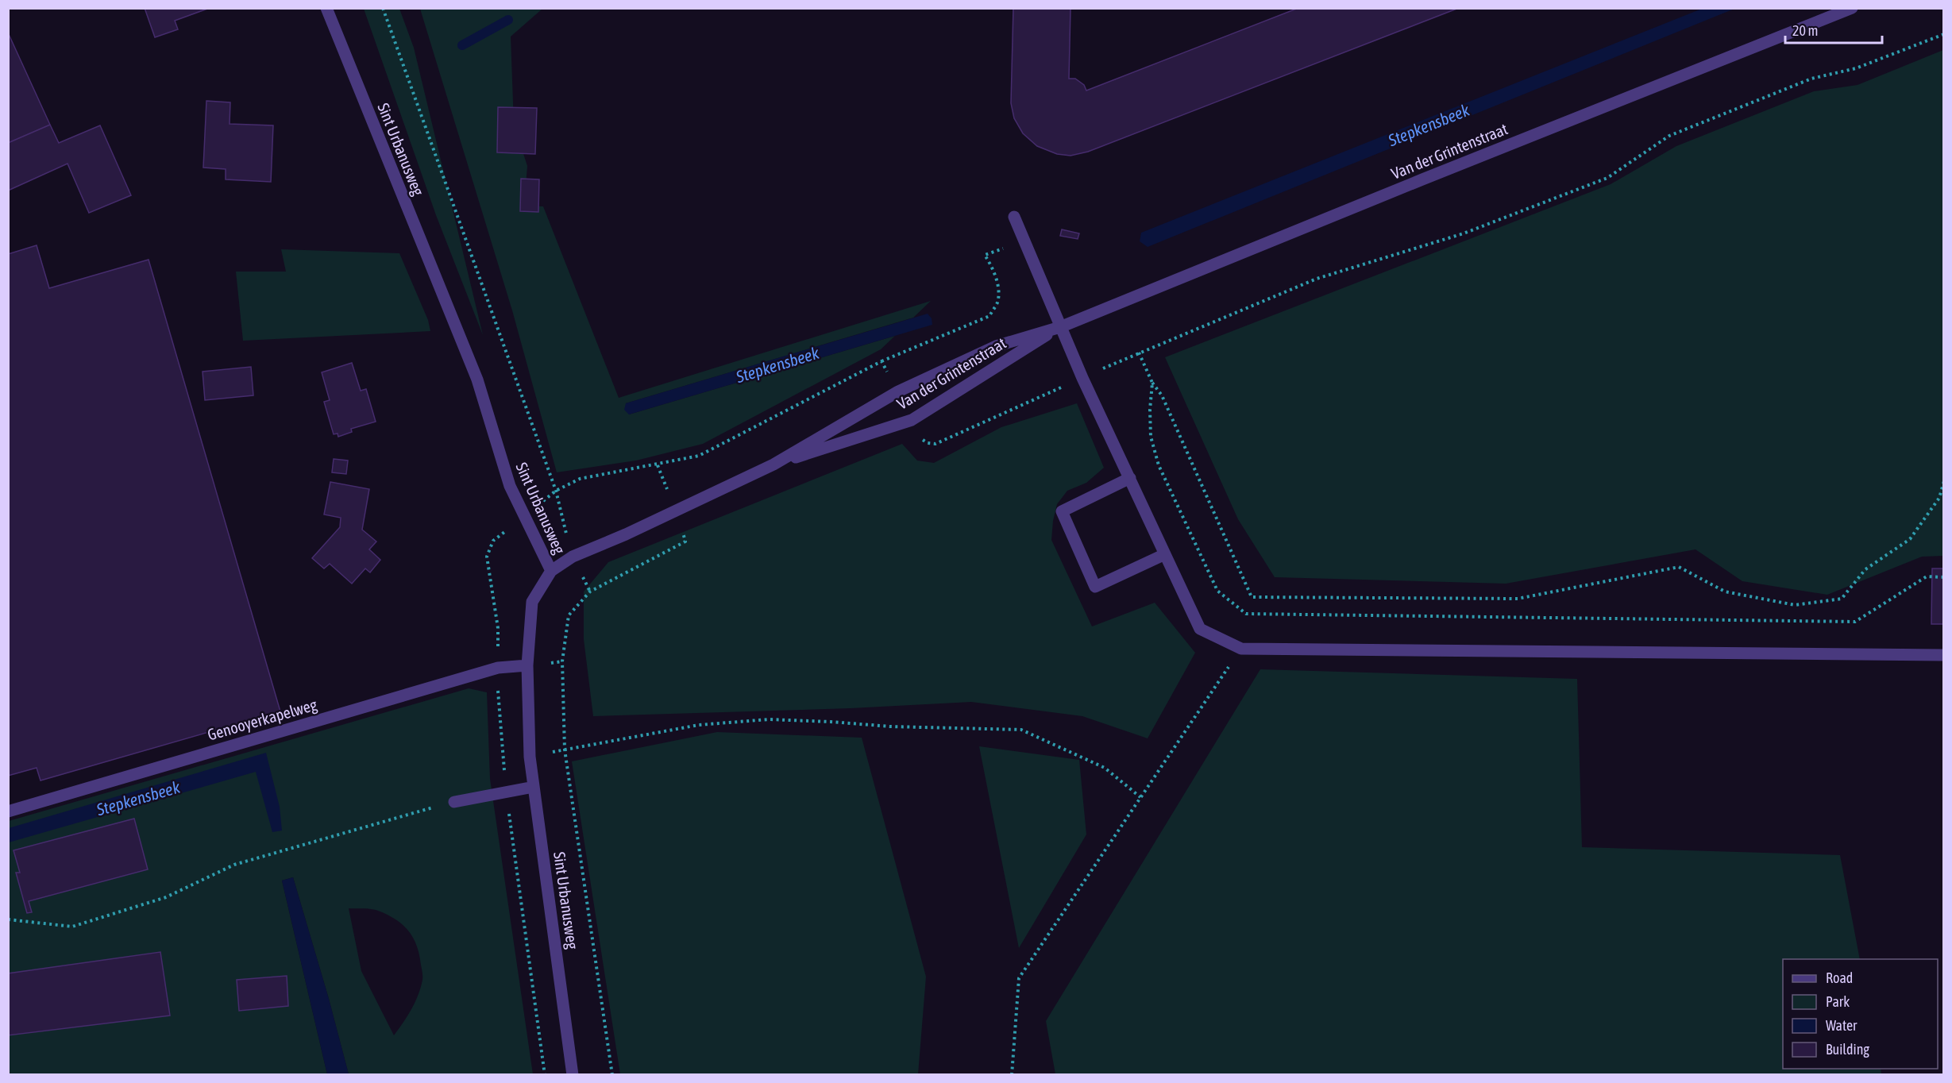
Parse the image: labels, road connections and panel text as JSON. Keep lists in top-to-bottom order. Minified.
{"streets":{"street":["Sint Urbanusweg","Van der Grintenstraat","Genooyerkapelweg"]},"crossings":[["Sint Urbanusweg","Van der Grintenstraat"],["Sint Urbanusweg","Genooyerkapelweg"]],"water":["Stepkensbeek"],"legend":["Road","Park","Water","Building"],"scale_bar":"20 m"}
